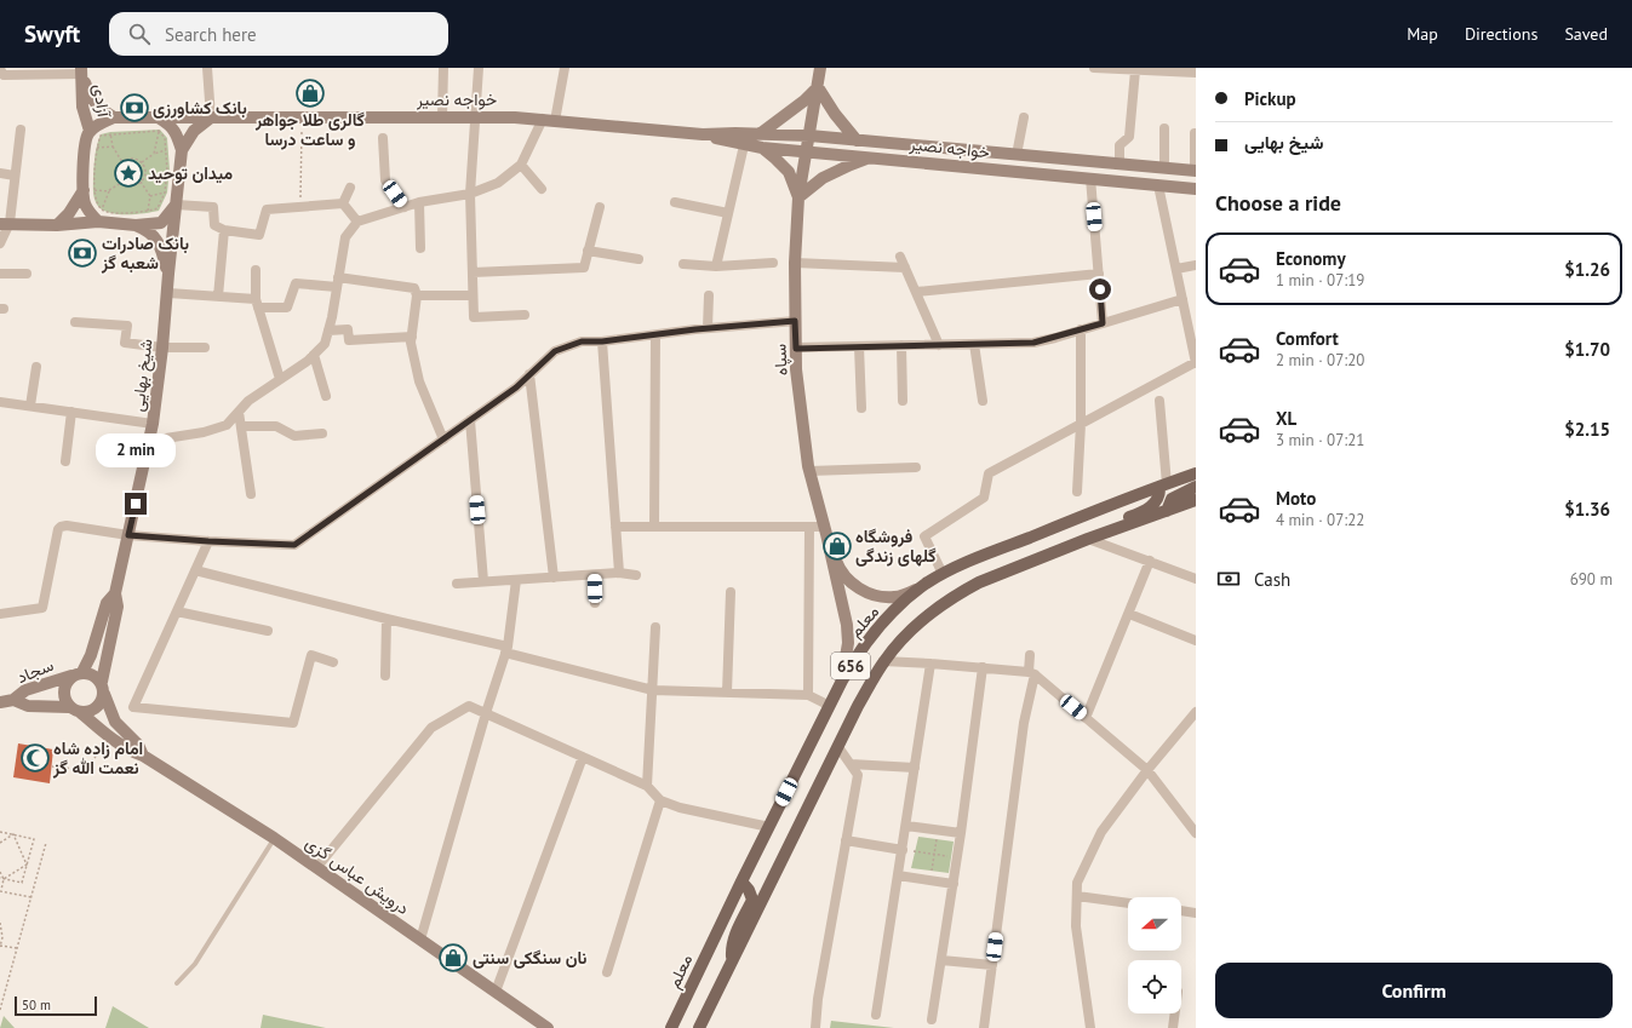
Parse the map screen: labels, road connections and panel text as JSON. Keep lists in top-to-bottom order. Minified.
{"streets":{"main road":["معلم","656"],"street":["خواجه نصیر","آزادی","سپاه","شیخ بهایی","سجاد","درویش عباس گزی"]},"crossings":[["خواجه نصیر","سپاه"],["شیخ بهایی","سجاد"],["شیخ بهایی","درویش عباس گزی"],["سجاد","درویش عباس گزی"]],"places":{"shop":["گالری طلا جواهر و ساعت درسا","فروشگاه گلهای زندگی","نان سنگکی سنتی"],"bank":["بانک کشاورزی","بانک صادرات شعبه گز"],"place":["میدان توحید"],"mosque":["امام زاده شاه نعمت الله گز"]},"scale_bar":"50 m","north":"left","page":{"header":"Swyft","search":"Search here","nav":["Map","Directions","Saved"],"banner":["Pickup","شیخ بهایی"],"heading":"Choose a ride","list":[{"name":"Economy","note":"1 min · 07:19","value":"$1.26"},{"name":"Comfort","note":"2 min · 07:20","value":"$1.70"},{"name":"XL","note":"3 min · 07:21","value":"$2.15"},{"name":"Moto","note":"4 min · 07:22","value":"$1.36"}],"bubble":"2 min","pay":["Cash","690 m"],"buttons":"Confirm","scale":"50 m"}}
